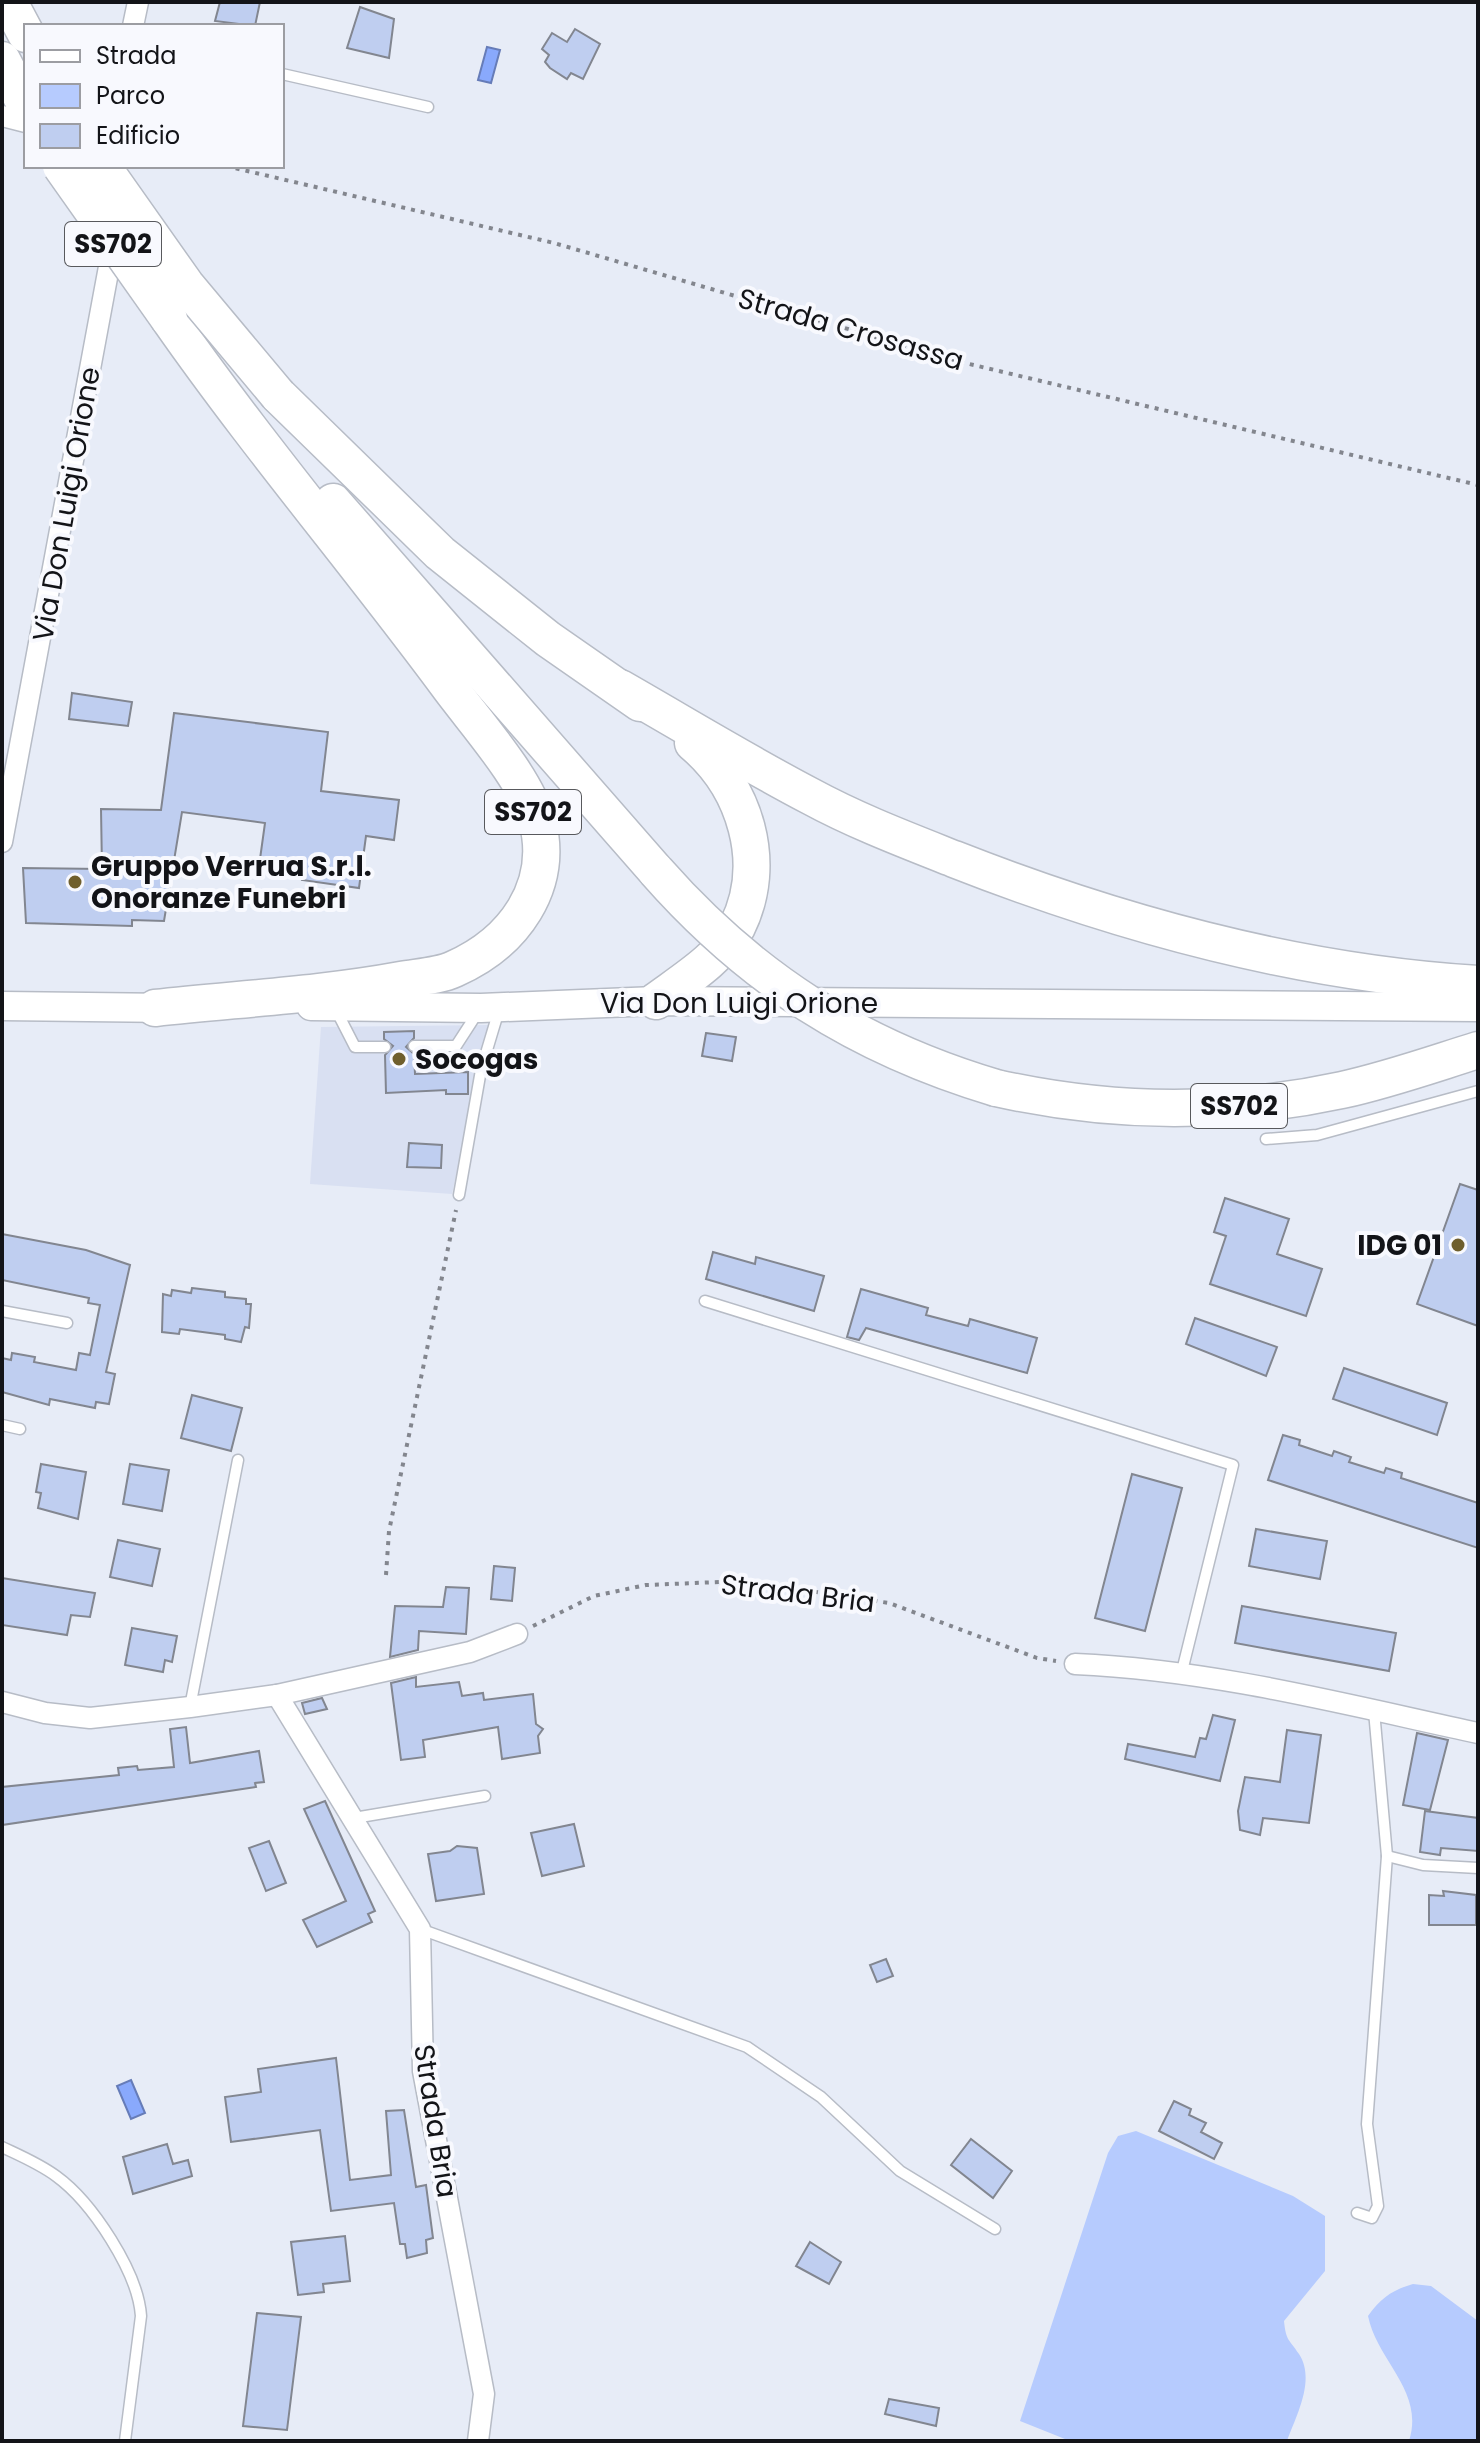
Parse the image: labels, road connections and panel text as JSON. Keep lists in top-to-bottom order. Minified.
{"streets":{"highway":["SS702"],"main road":["Via Don Luigi Orione"],"street":["Strada Bria"],"path":["Strada Crosassa"]},"crossings":[["SS702","Via Don Luigi Orione"]],"places":["Gruppo Verrua S.r.l. Onoranze Funebri","Socogas","IDG 01"],"legend":["Strada","Parco","Edificio"]}
